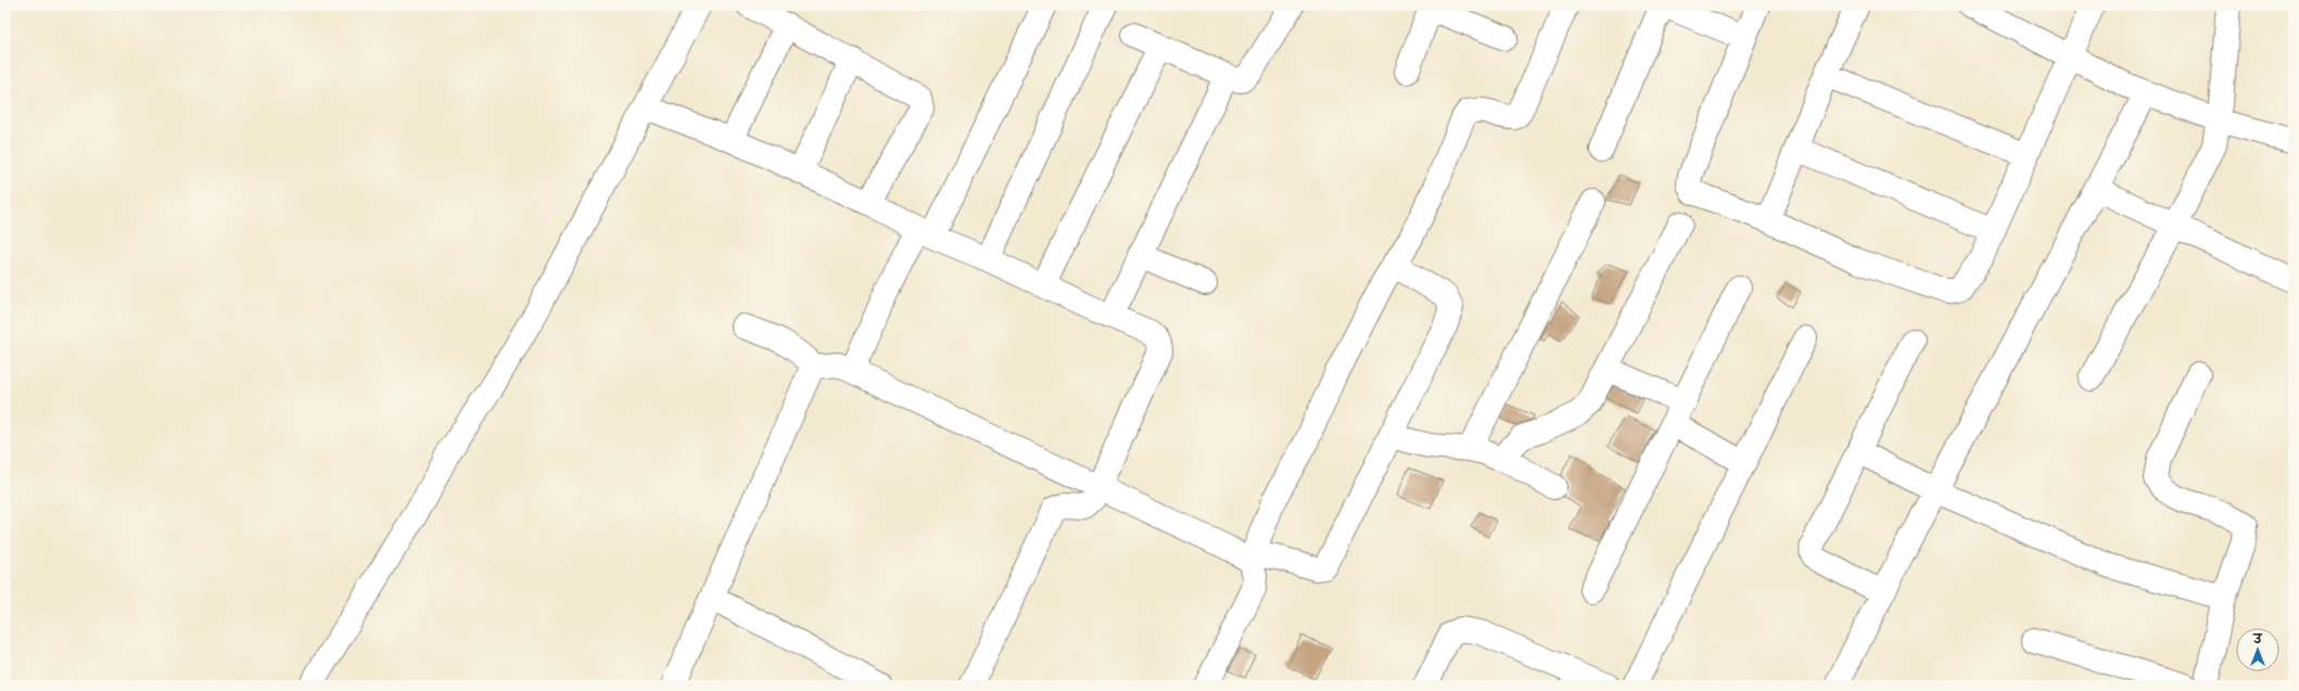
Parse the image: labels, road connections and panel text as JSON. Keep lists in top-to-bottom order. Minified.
{"north":"top"}
